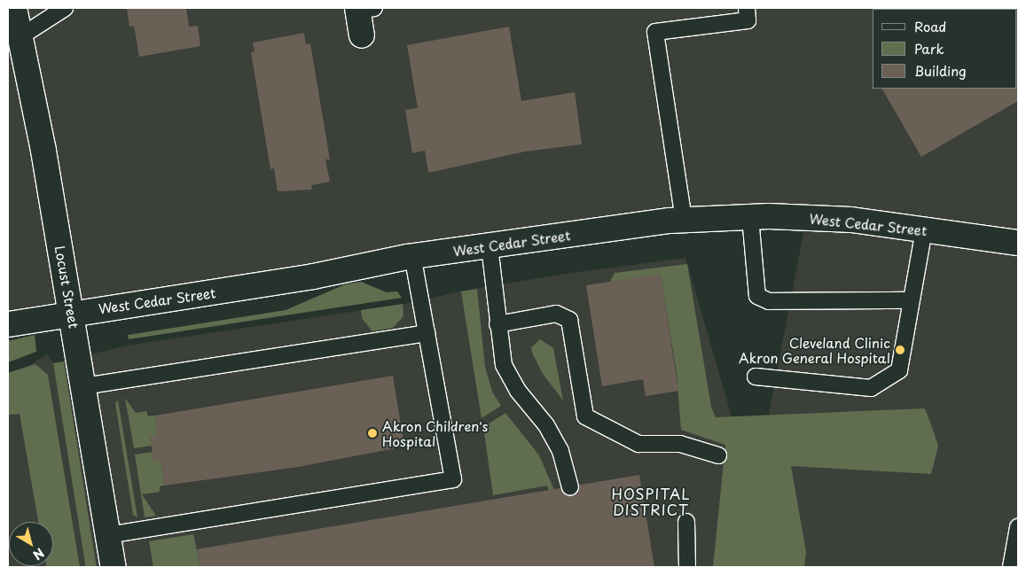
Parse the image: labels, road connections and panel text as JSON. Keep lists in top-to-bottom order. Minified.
{"streets":{"main road":["West Cedar Street","Locust Street"]},"crossings":[["West Cedar Street","Locust Street"]],"districts":["HOSPITAL DISTRICT"],"places":["Cleveland Clinic Akron General Hospital","Akron Children's Hospital"],"legend":["Road","Park","Building"],"north":"bottom right"}
